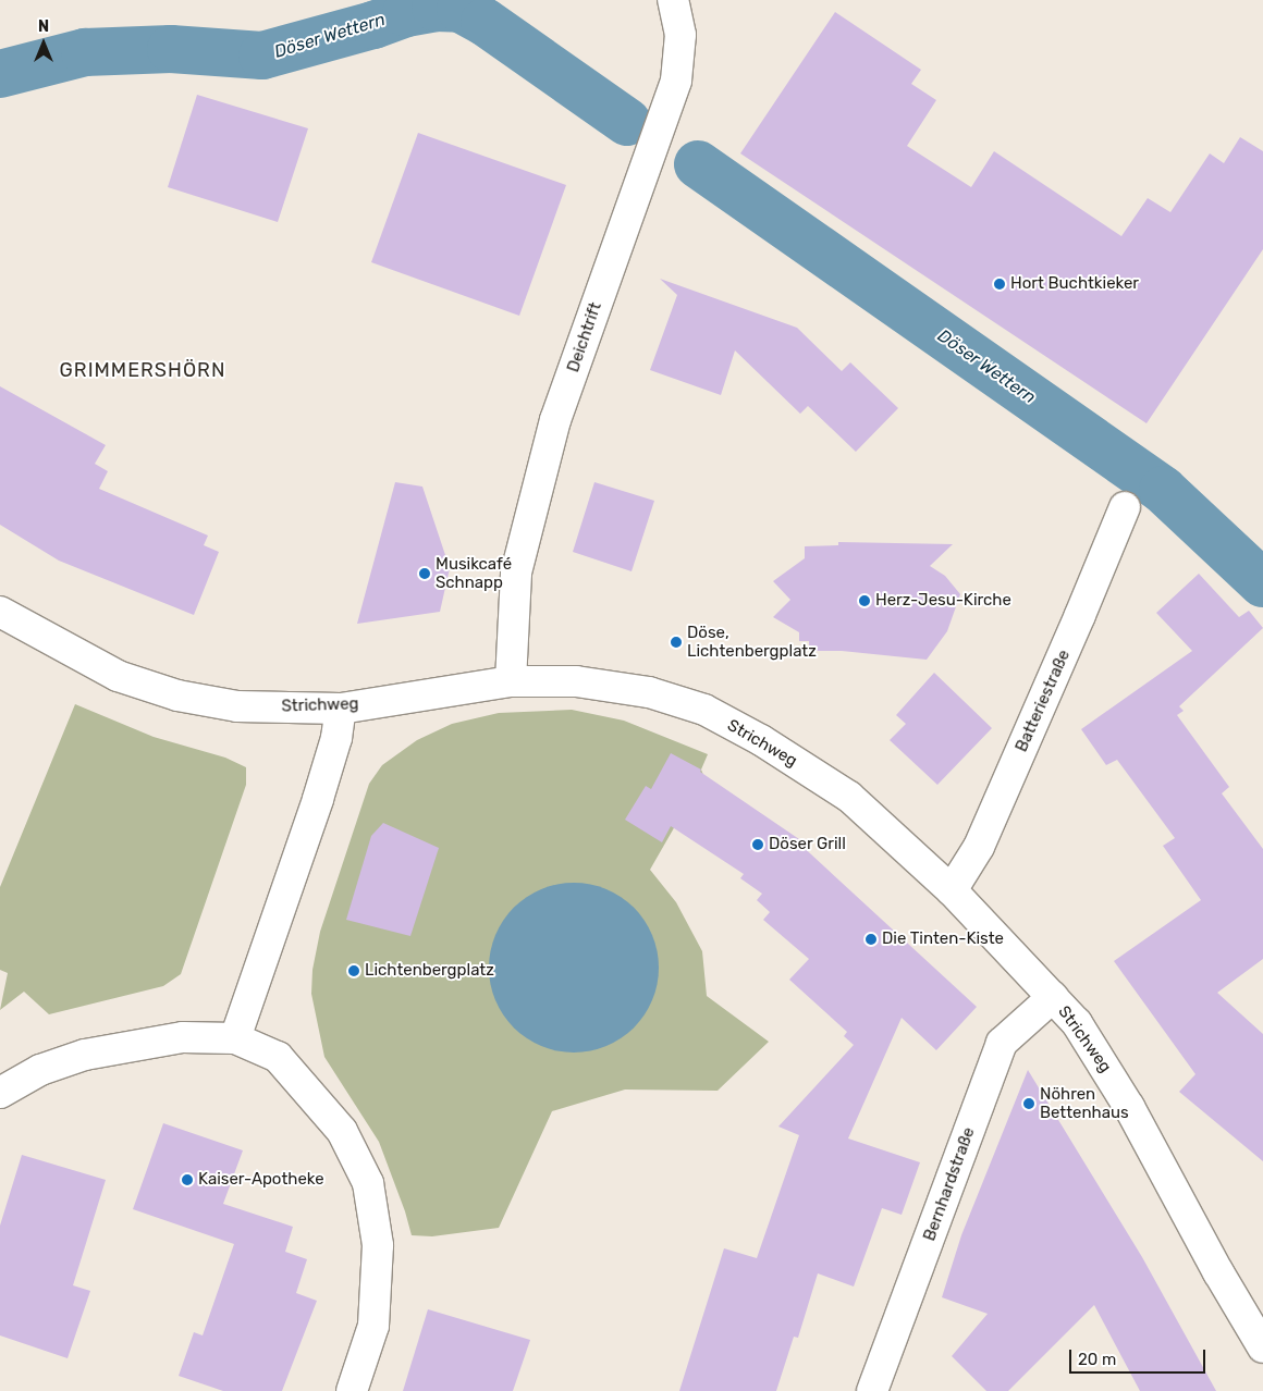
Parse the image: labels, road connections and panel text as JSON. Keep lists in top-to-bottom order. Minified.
{"streets":{"street":["Deichtrift","Batteriestraße","Strichweg","Bernhardstraße"]},"crossings":[["Deichtrift","Strichweg"],["Batteriestraße","Strichweg"],["Strichweg","Bernhardstraße"]],"districts":["GRIMMERSHÖRN"],"water":["Döser Wettern"],"places":["Hort Buchtkieker","Musikcafé Schnapp","Herz-Jesu-Kirche","Döse, Lichtenbergplatz","Döser Grill","Die Tinten-Kiste","Lichtenbergplatz","Nöhren Bettenhaus","Kaiser-Apotheke"],"scale_bar":"20 m","north":"top"}
